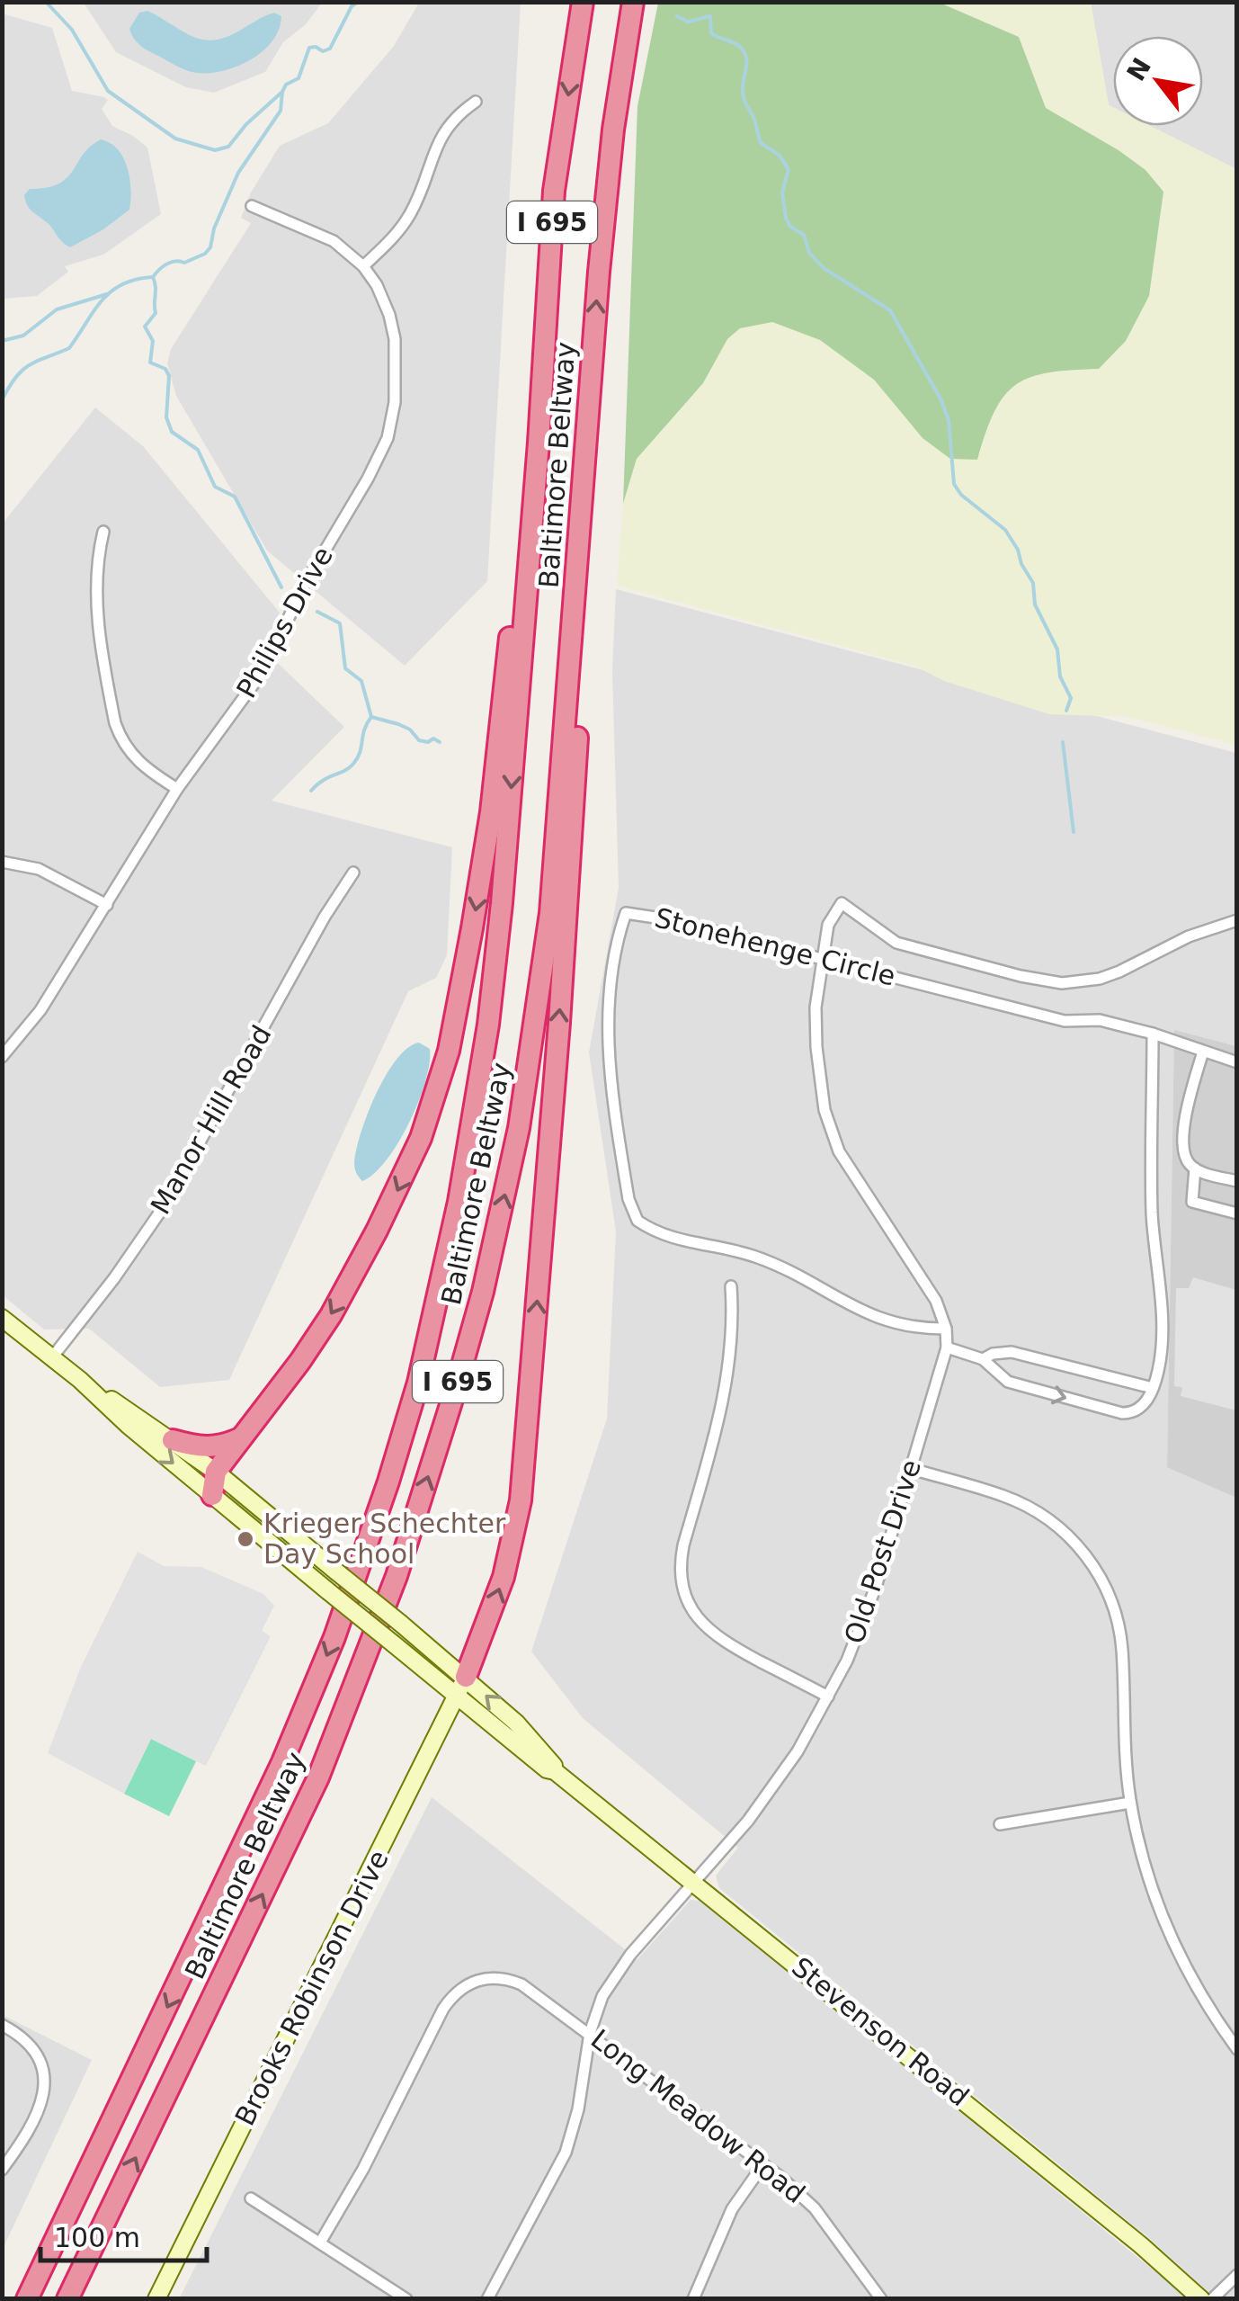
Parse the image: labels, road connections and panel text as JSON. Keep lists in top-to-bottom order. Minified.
{"streets":{"highway":["I 695","Baltimore Beltway"],"main road":["Brooks Robinson Drive","Stevenson Road"],"street":["Philips Drive","Stonehenge Circle","Manor Hill Road","Old Post Drive","Long Meadow Road"]},"crossings":[["Stonehenge Circle","Old Post Drive"],["Manor Hill Road","Stevenson Road"],["Old Post Drive","Stevenson Road"],["Old Post Drive","Long Meadow Road"],["Brooks Robinson Drive","Stevenson Road"]],"places":["Krieger Schechter Day School"],"scale_bar":"100 m","north":"top left"}
